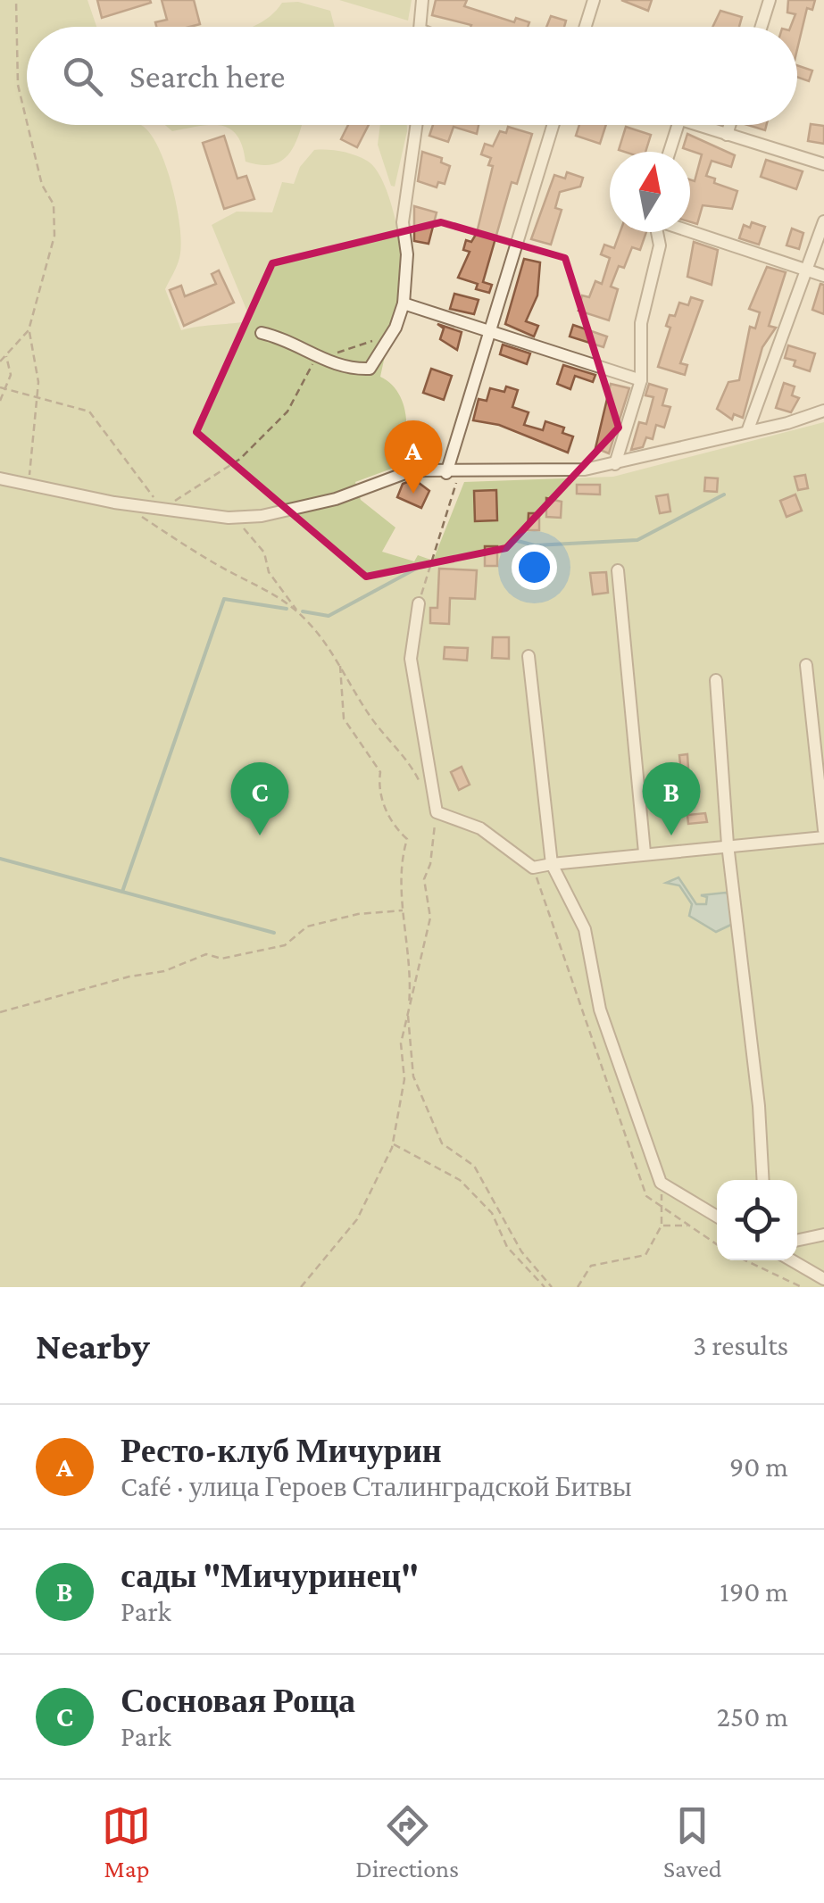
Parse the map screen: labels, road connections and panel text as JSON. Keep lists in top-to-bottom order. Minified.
{"north":"top","page":{"search":"Search here","pins":["A","B","C"],"heading":["Nearby","3 results"],"list":[{"mark":"A","name":"Ресто-клуб Мичурин","note":"Café · улица Героев Сталинградской Битвы","value":"90 m"},{"mark":"B","name":"сады \"Мичуринец\"","note":"Park","value":"190 m"},{"mark":"C","name":"Сосновая Роща","note":"Park","value":"250 m"}],"nav":["Map","Directions","Saved"]}}
